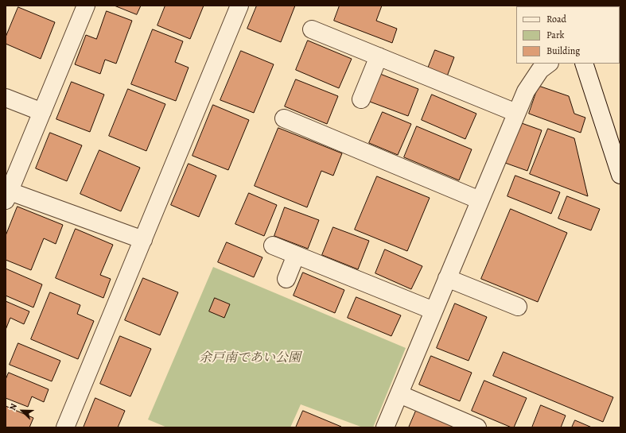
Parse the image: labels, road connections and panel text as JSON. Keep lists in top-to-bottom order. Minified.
{"parks":["余戸南であい公園"],"legend":["Road","Park","Building"],"north":"top left"}
